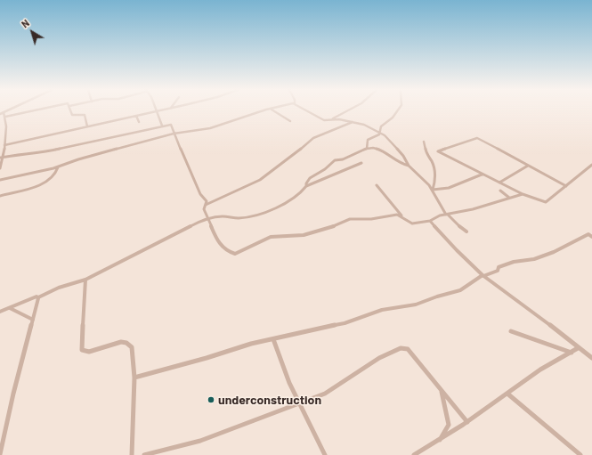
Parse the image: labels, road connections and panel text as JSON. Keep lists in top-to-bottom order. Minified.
{"places":["underconstruction"],"north":"top left"}
